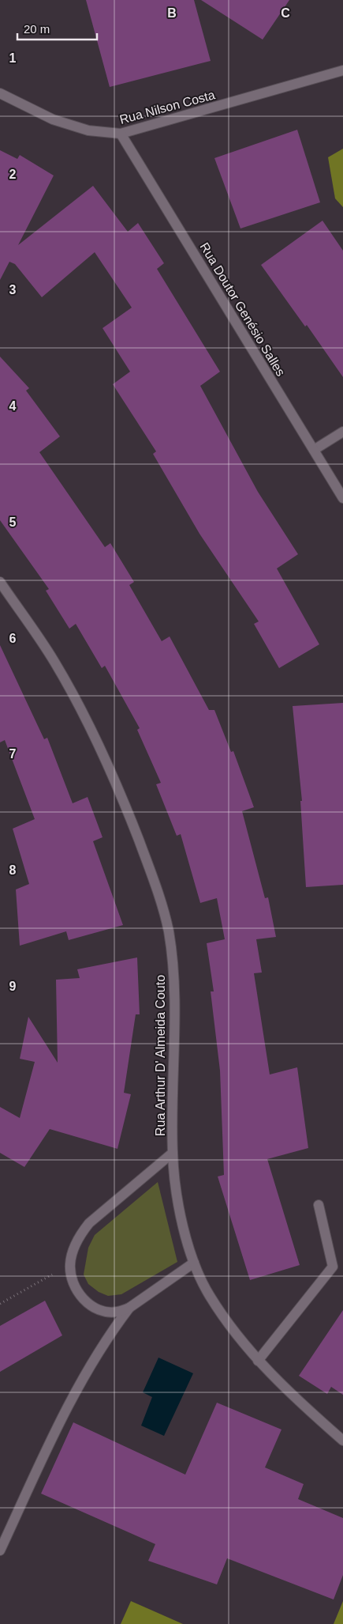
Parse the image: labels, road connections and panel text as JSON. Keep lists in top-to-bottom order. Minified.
{"streets":{"street":["Rua Nilson Costa","Rua Doutor Genésio Salles","Rua Arthur D' Almeida Couto"]},"crossings":[["Rua Nilson Costa","Rua Doutor Genésio Salles"]],"scale_bar":"20 m","grid":{"columns":["B","C"],"rows":["1","2","3","4","5","6","7","8","9"]}}
